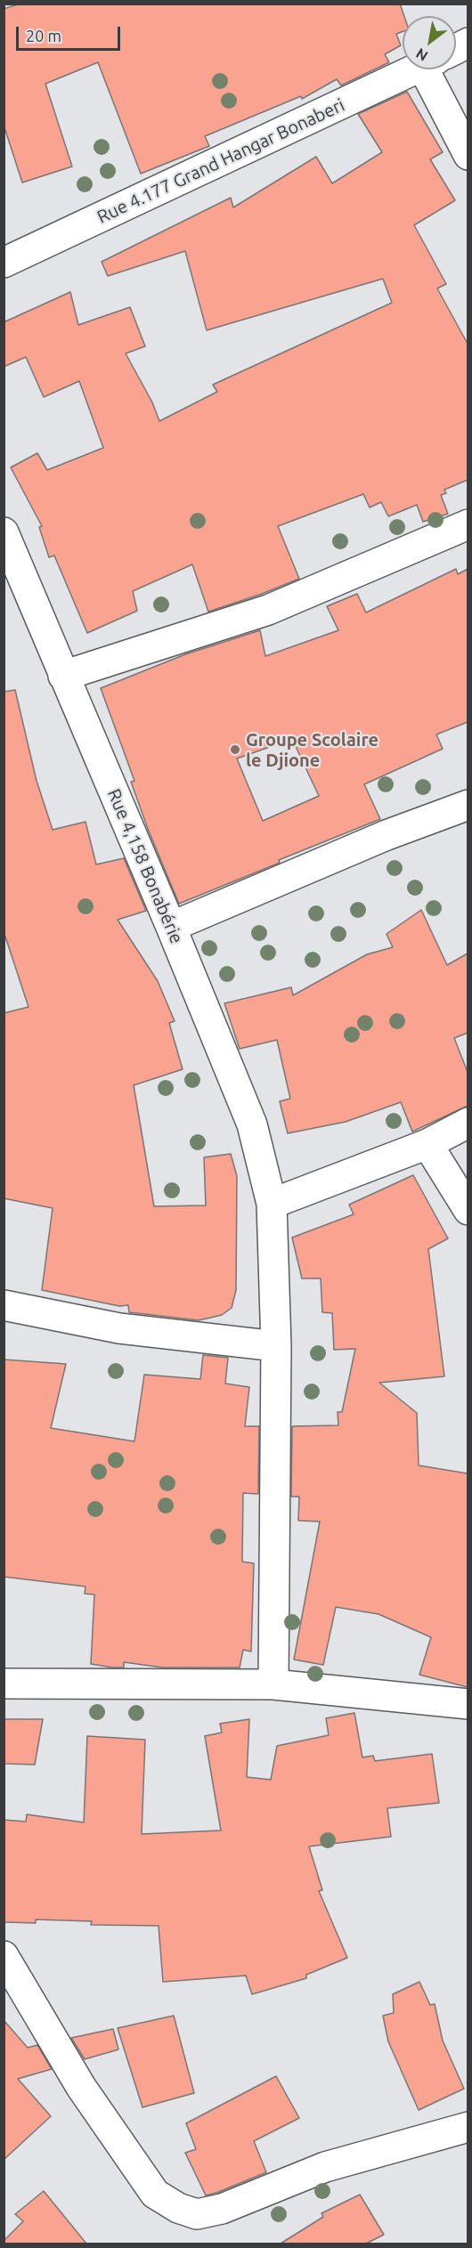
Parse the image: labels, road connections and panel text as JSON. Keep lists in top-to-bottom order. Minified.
{"streets":{"street":["Rue 4.177 Grand Hangar Bonaberi","Rue 4,158 Bonabérie"]},"places":["Groupe Scolaire le Djione"],"scale_bar":"20 m","north":"bottom left"}
